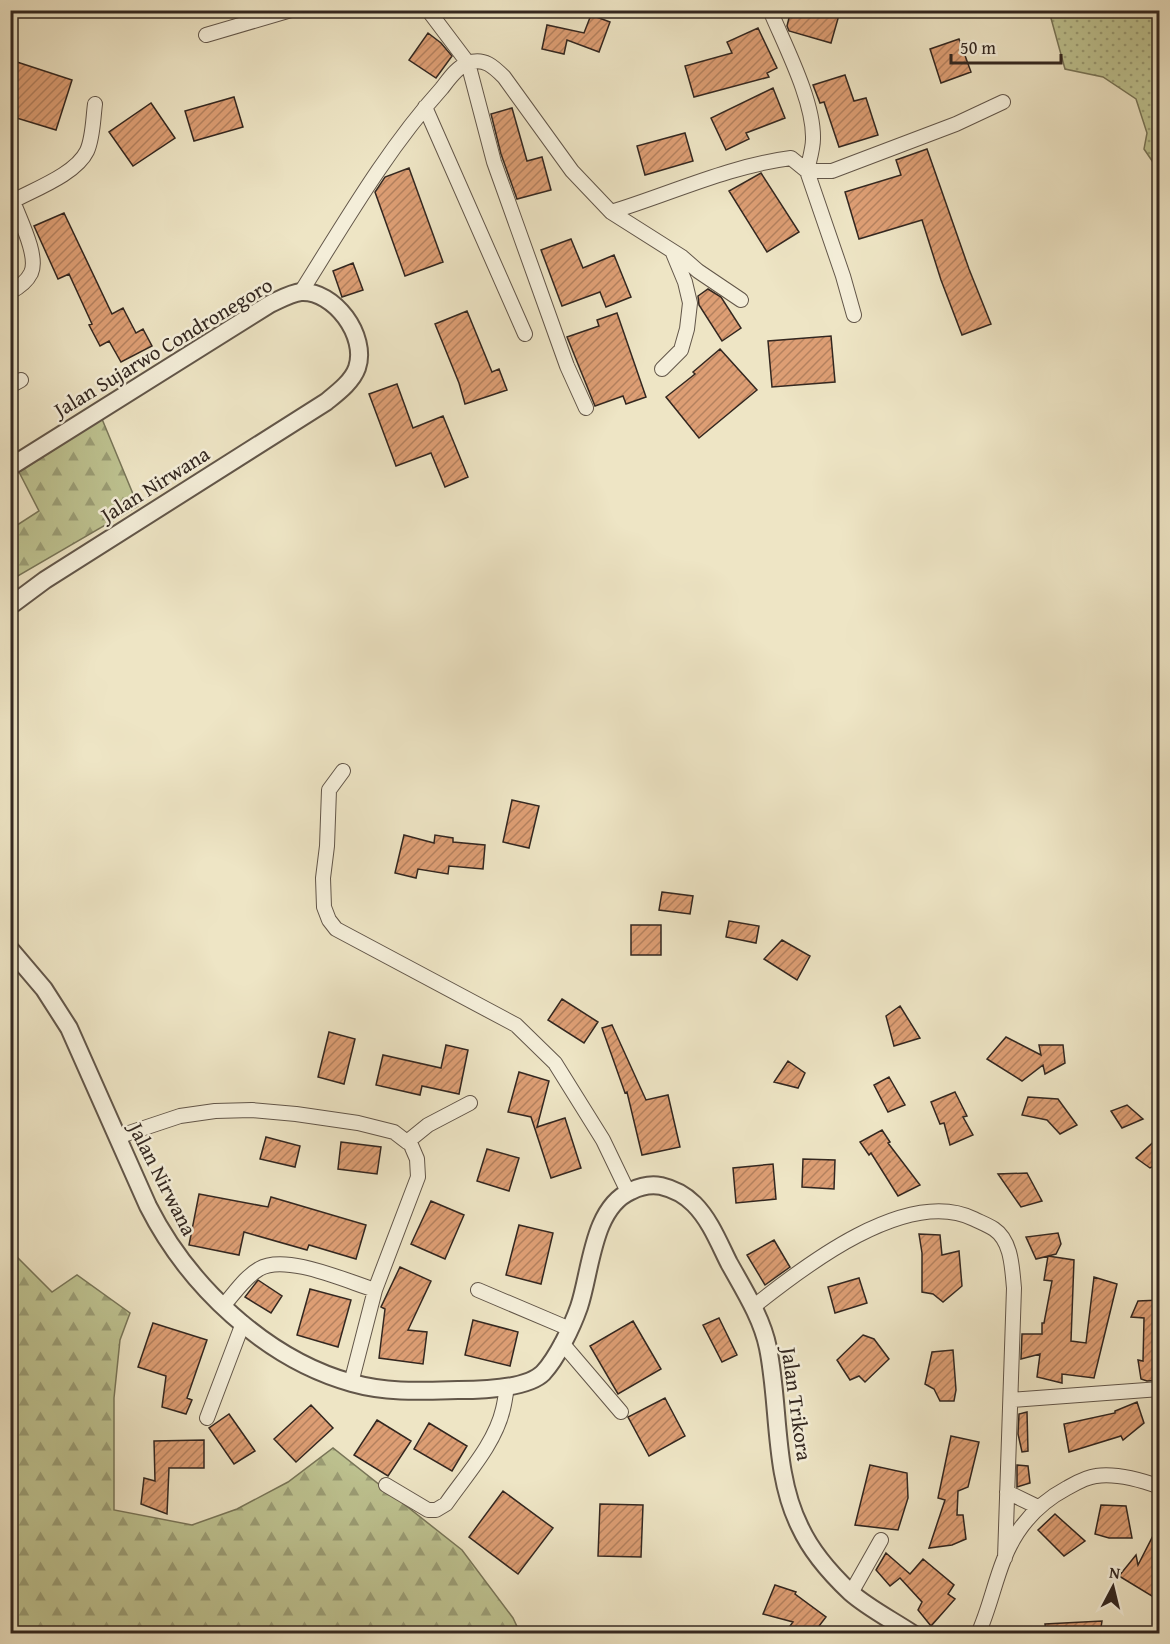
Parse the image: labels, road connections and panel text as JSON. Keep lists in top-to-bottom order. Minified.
{"streets":{"street":["Jalan Sujarwo Condronegoro","Jalan Nirwana","Jalan Trikora"]},"crossings":[["Jalan Sujarwo Condronegoro","Jalan Nirwana"],["Jalan Nirwana","Jalan Trikora"]],"scale_bar":"50 m","north":"top"}
